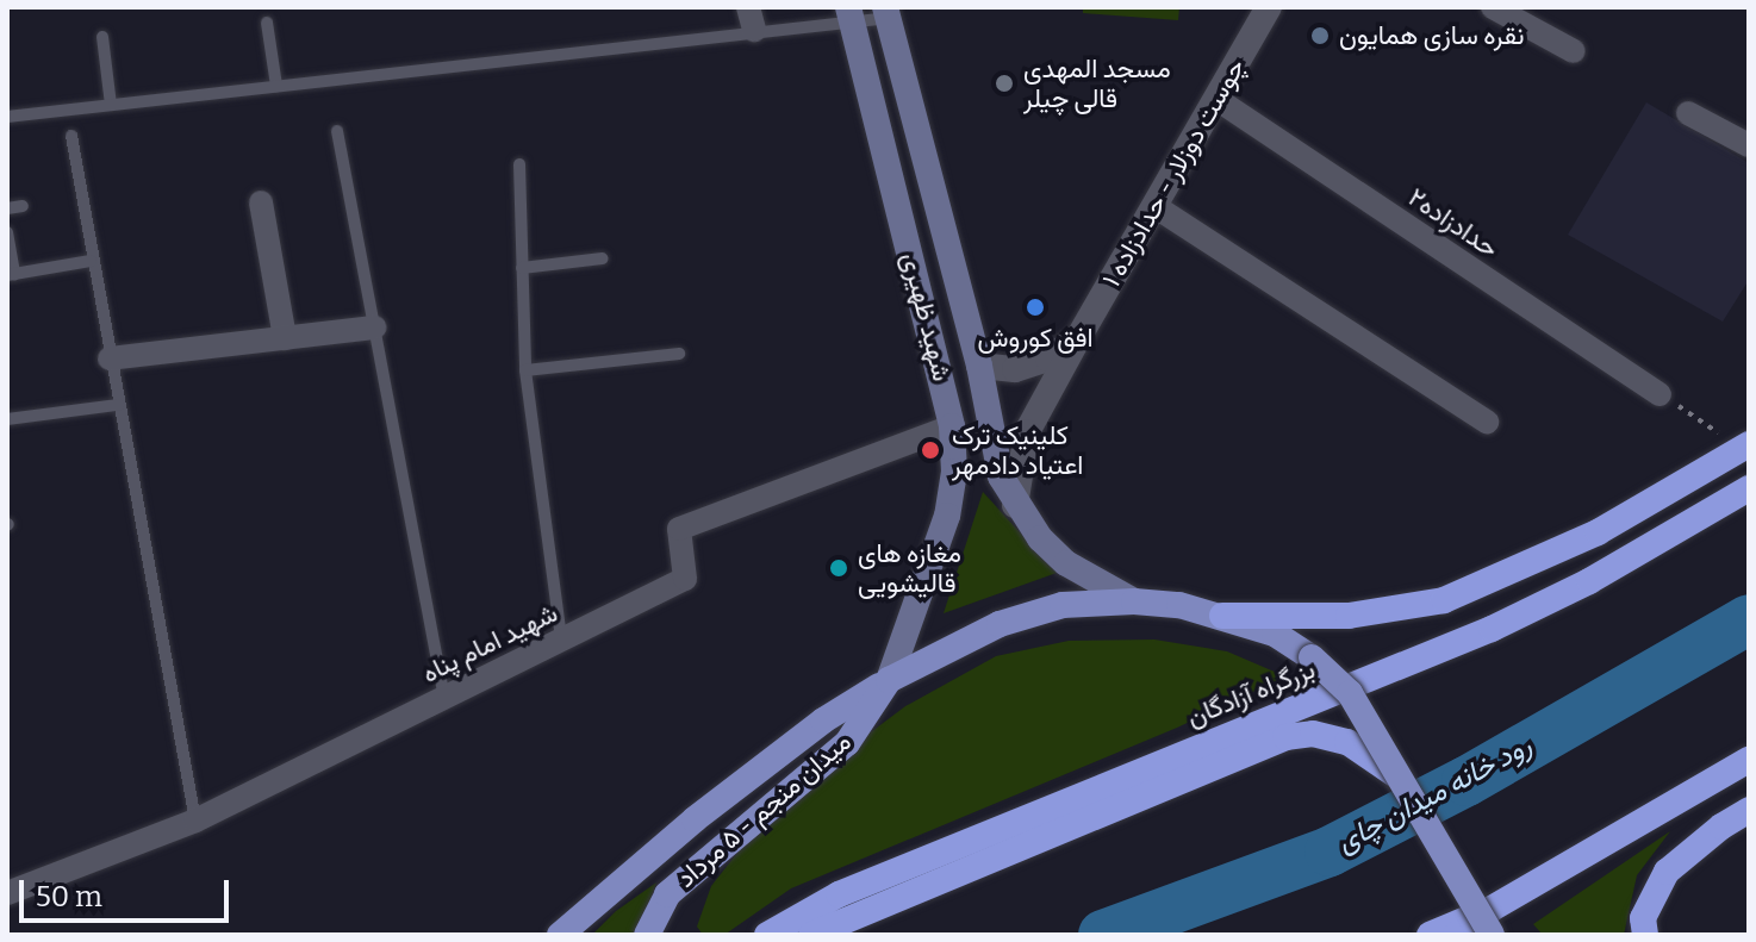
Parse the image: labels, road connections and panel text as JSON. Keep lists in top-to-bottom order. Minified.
{"streets":{"highway":["بزرگراه آزادگان"],"main road":["شهید ظهیری","میدان منجم - ۵ مرداد"],"street":["چوست دوزلار - حدادزاده ۱","حدادزاده۲","شهید امام پناه"]},"crossings":[["چوست دوزلار - حدادزاده ۱","حدادزاده۲"],["چوست دوزلار - حدادزاده ۱","شهید ظهیری"],["شهید ظهیری","شهید امام پناه"],["شهید ظهیری","میدان منجم - ۵ مرداد"]],"water":["رود خانه میدان چای"],"places":["نقره سازی همایون","مسجد المهدی قالی چیلر","افق کوروش","کلینیک ترک اعتیاد دادمهر","مغازه های قالیشویی"],"scale_bar":"50 m"}
